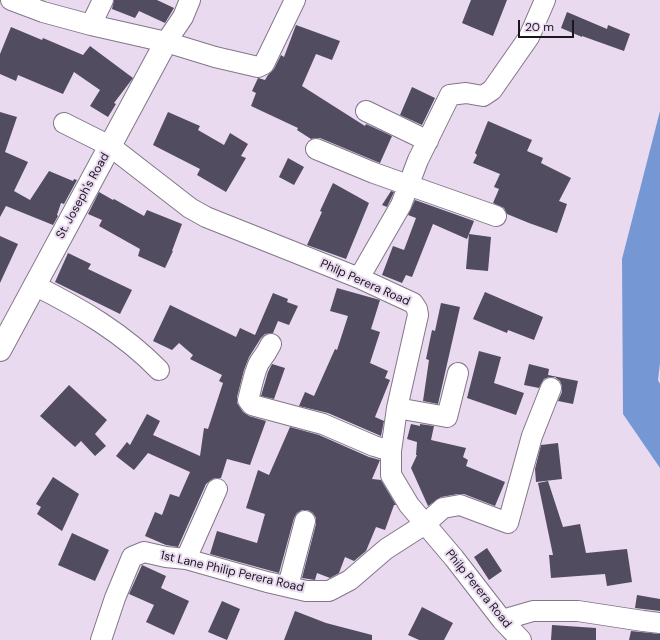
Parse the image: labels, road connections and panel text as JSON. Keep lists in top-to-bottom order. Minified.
{"streets":{"street":["St. Joseph's Road","Philp Perera Road","1st Lane Philip Perera Road"]},"crossings":[["St. Joseph's Road","Philp Perera Road"],["Philp Perera Road","1st Lane Philip Perera Road"]],"scale_bar":"20 m"}
